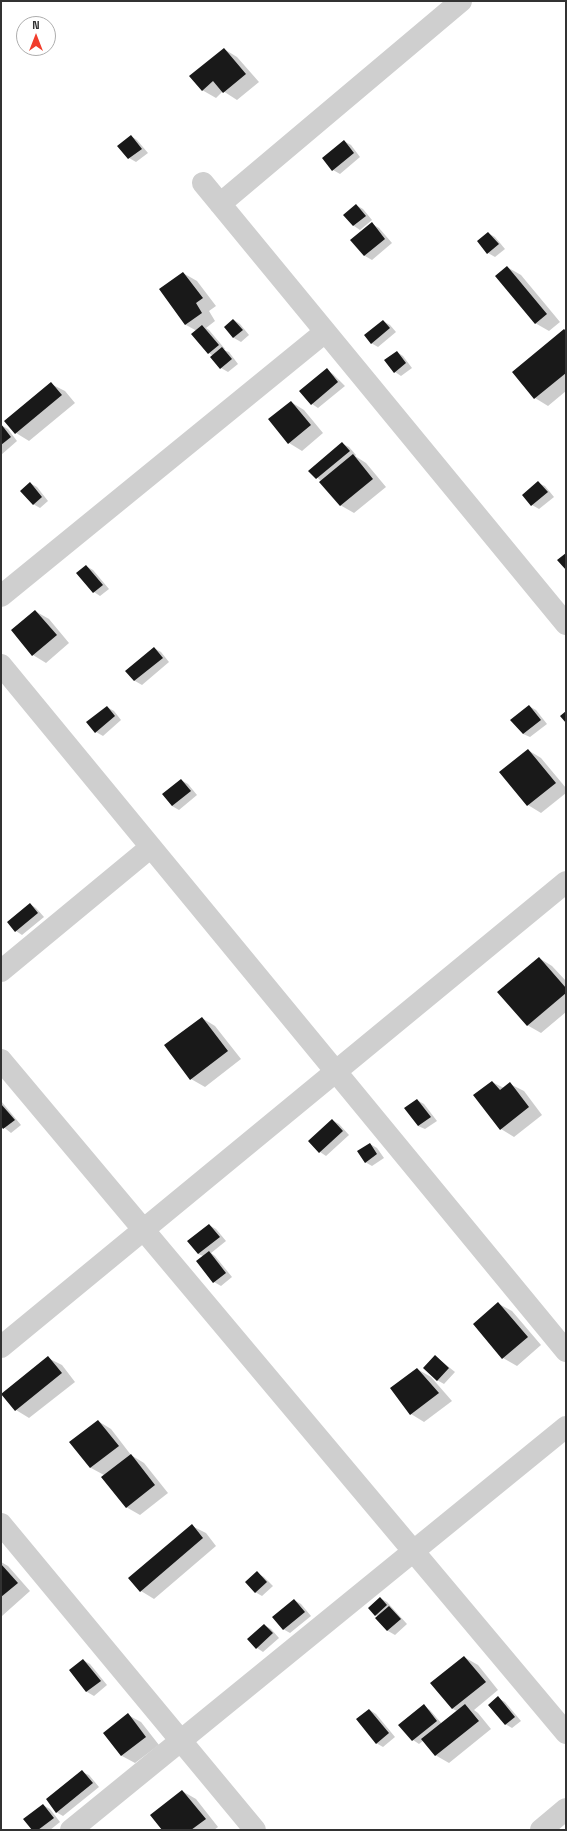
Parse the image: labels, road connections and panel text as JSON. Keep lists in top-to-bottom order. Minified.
{"north":"top"}
